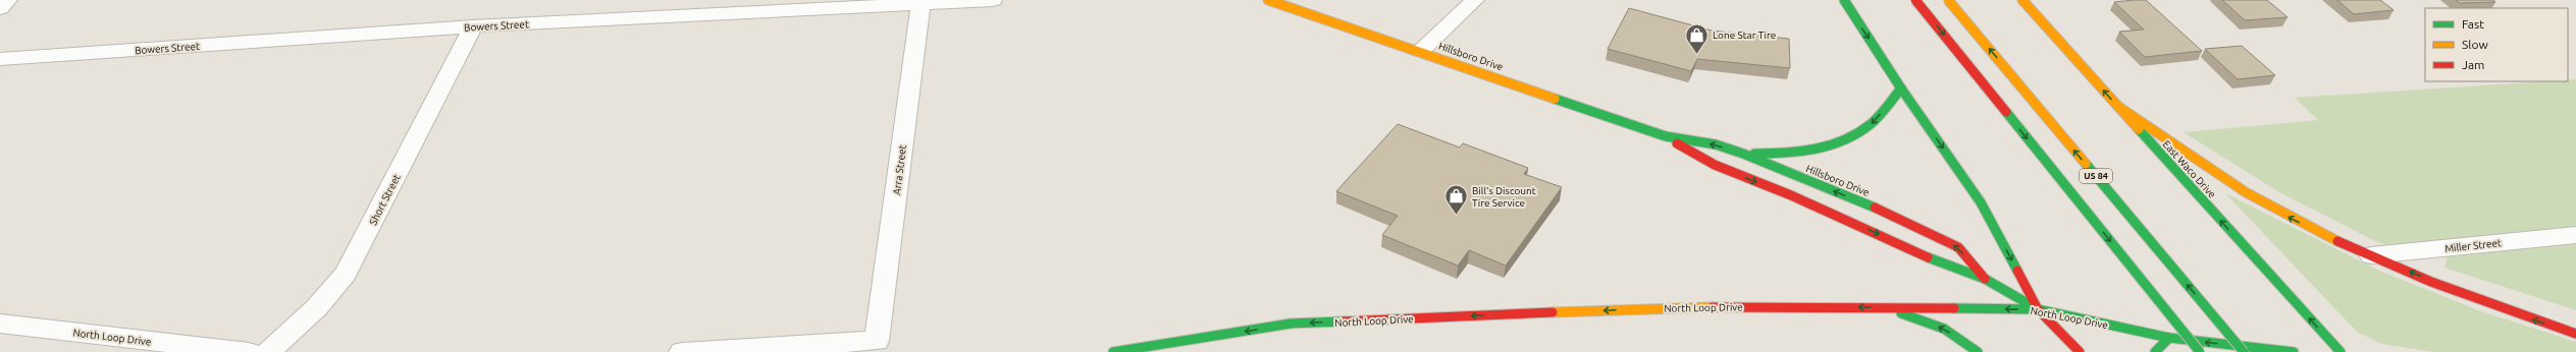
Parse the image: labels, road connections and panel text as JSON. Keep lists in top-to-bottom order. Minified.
{"streets":{"main road":["Hillsboro Drive","East Waco Drive","US 84","North Loop Drive"],"street":["Bowers Street","Arra Street","Short Street","Miller Street"]},"crossings":[["Bowers Street","Arra Street"],["Bowers Street","Short Street"],["Hillsboro Drive","North Loop Drive"]],"one_way":["North Loop Drive"],"places":{"shop":["Lone Star Tire","Bill's Discount Tire Service"]},"legend":["Fast","Slow","Jam"]}
